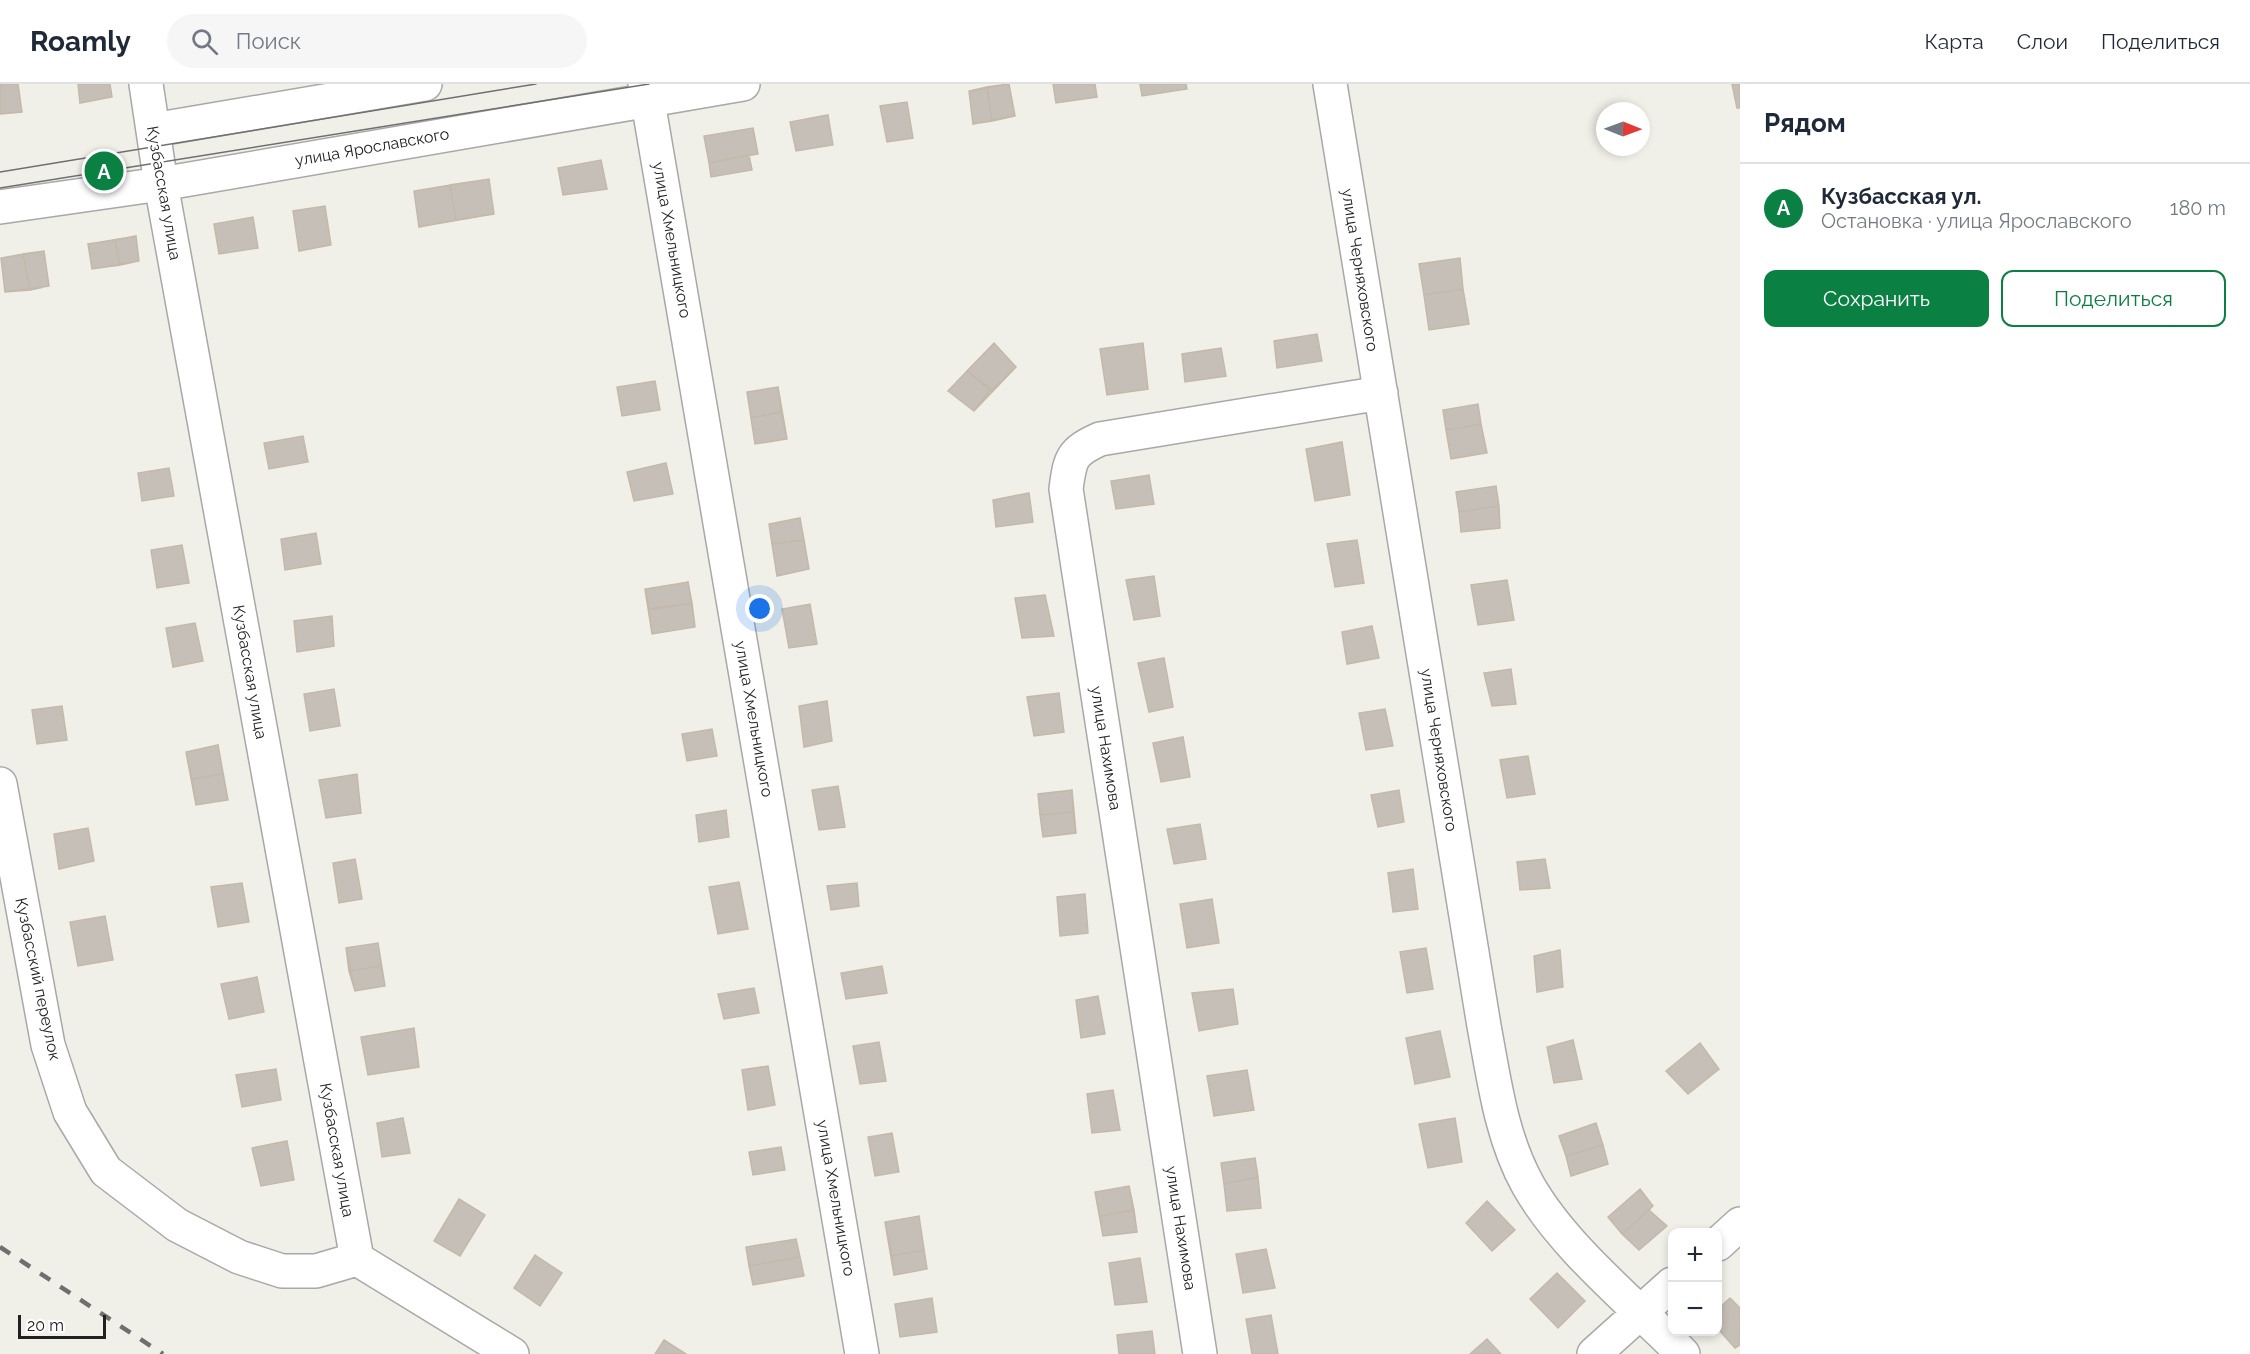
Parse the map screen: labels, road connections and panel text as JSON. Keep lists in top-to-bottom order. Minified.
{"streets":{"street":["улица Ярославского","Кузбасская улица","улица Хмельницкого","улица Черняховского","улица Нахимова","Кузбасский переулок"]},"crossings":[["улица Ярославского","Кузбасская улица"],["улица Ярославского","улица Хмельницкого"],["Кузбасская улица","Кузбасский переулок"],["улица Черняховского","улица Нахимова"]],"scale_bar":"20 m","north":"right","page":{"header":"Roamly","search":"Поиск","nav":["Карта","Слои","Поделиться"],"heading":"Рядом","pins":"A","list":[{"mark":"A","name":"Кузбасская ул.","note":"Остановка · улица Ярославского","value":"180 m"}],"buttons":["Сохранить","Поделиться"],"map_buttons":["+","−"],"scale":"20 m"}}
